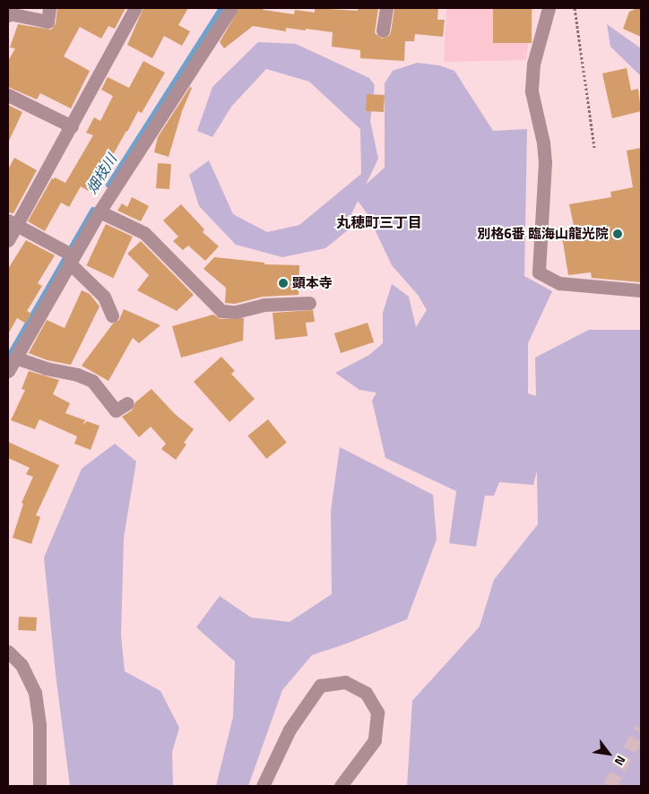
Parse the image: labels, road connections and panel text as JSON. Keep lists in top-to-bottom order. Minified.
{"districts":["丸穂町三丁目"],"water":["畑枝川"],"places":["別格6番 臨海山龍光院","顕本寺"],"north":"bottom right"}
